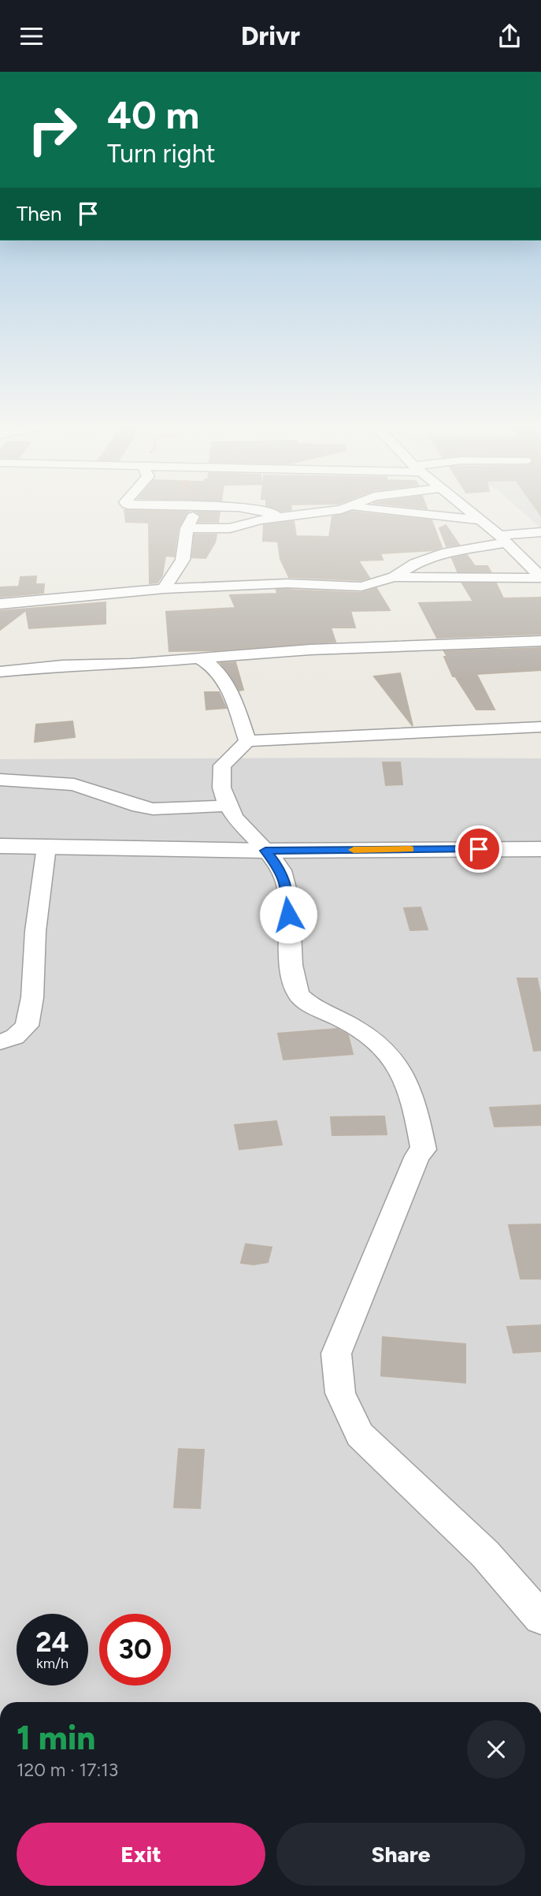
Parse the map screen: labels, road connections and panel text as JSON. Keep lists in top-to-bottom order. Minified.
{"page":{"header":"Drivr","turn":["40 m","Turn right"],"then":"Then","speed":"24 km/h","limit":"30","heading":["1 min","120 m · 17:13"],"buttons":["Exit","Share"]}}
